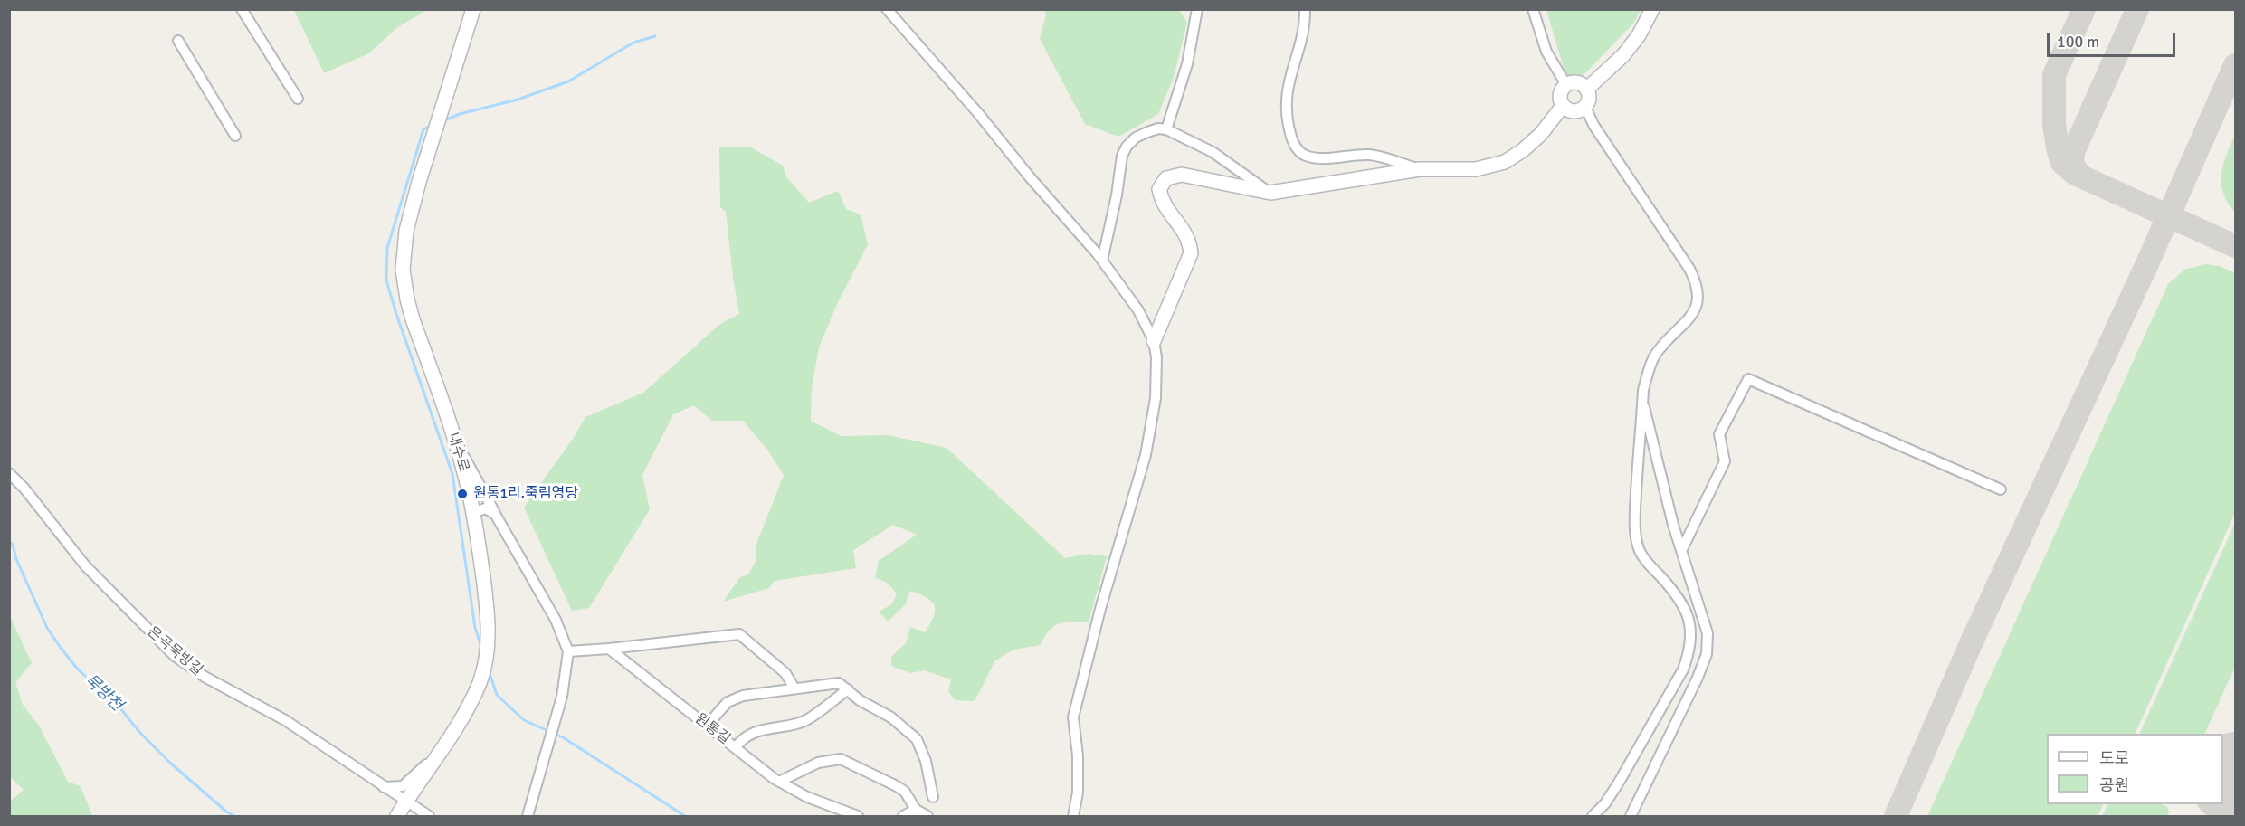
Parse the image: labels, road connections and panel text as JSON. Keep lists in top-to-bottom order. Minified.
{"streets":{"street":["내수로","은곡묵방길","원통길"]},"crossings":[["내수로","은곡묵방길"]],"water":["묵방천"],"places":["원통1리.죽림영당"],"legend":["도로","공원"],"scale_bar":"100 m"}
